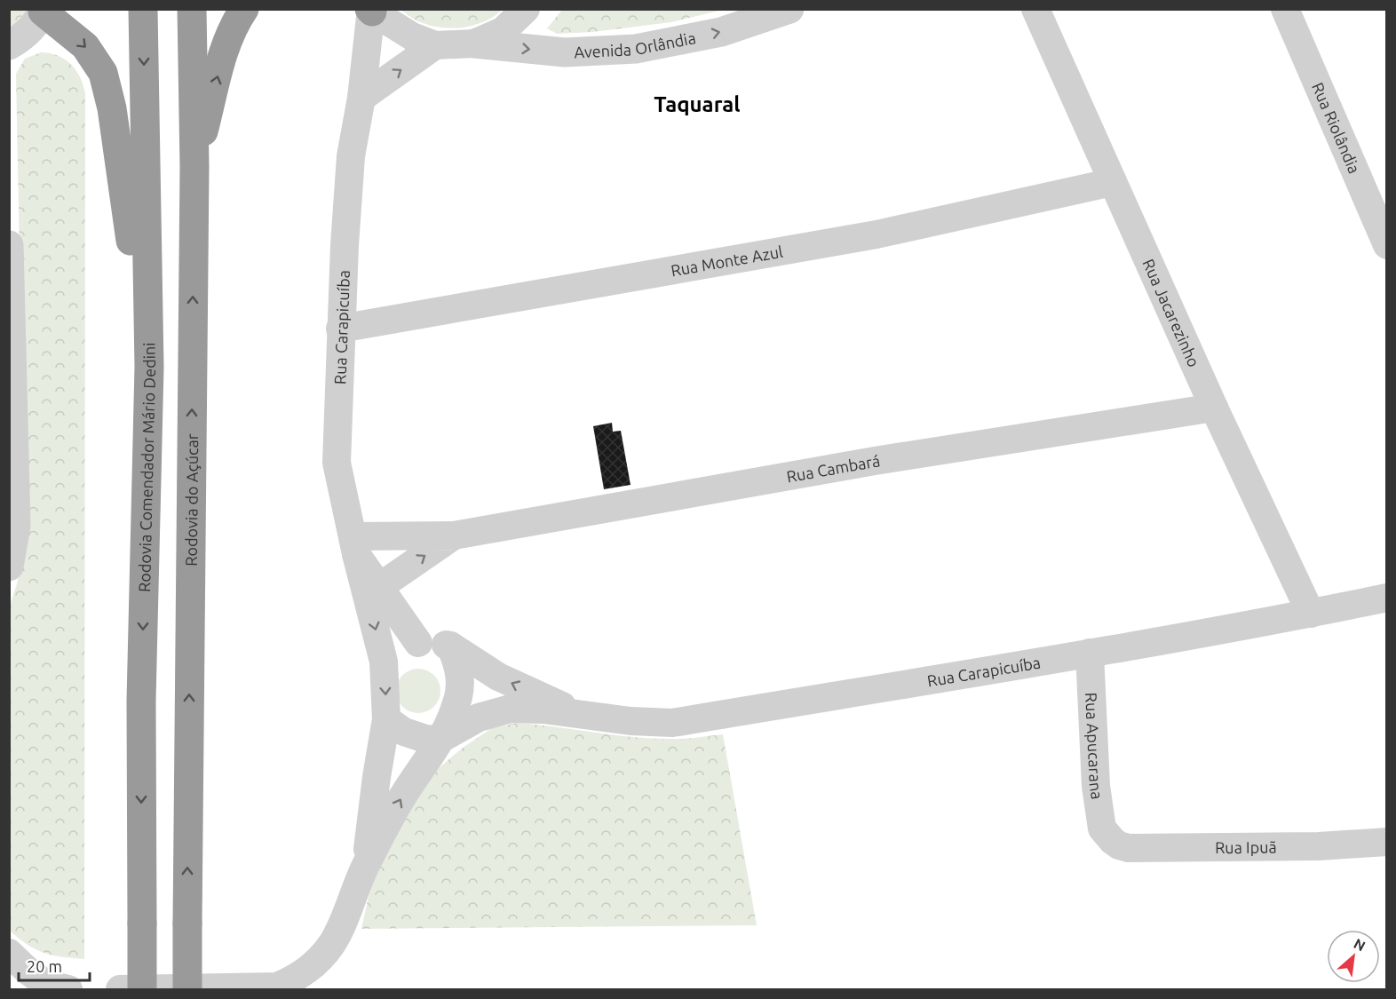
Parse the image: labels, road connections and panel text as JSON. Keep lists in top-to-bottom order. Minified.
{"streets":{"highway":["Rodovia Comendador Mário Dedini","Rodovia do Açúcar"],"street":["Avenida Orlândia","Rua Riolândia","Rua Monte Azul","Rua Jacarezinho","Rua Carapicuíba","Rua Cambará","Rua Apucarana","Rua Ipuã"]},"crossings":[["Rua Monte Azul","Rua Jacarezinho"],["Rua Monte Azul","Rua Carapicuíba"],["Rua Jacarezinho","Rua Carapicuíba"],["Rua Jacarezinho","Rua Cambará"],["Rua Carapicuíba","Rua Cambará"],["Rua Carapicuíba","Rua Apucarana"],["Rua Apucarana","Rua Ipuã"]],"one_way":["Avenida Orlândia","Rodovia do Açúcar"],"districts":["Taquaral"],"scale_bar":"20 m","north":"top right"}
